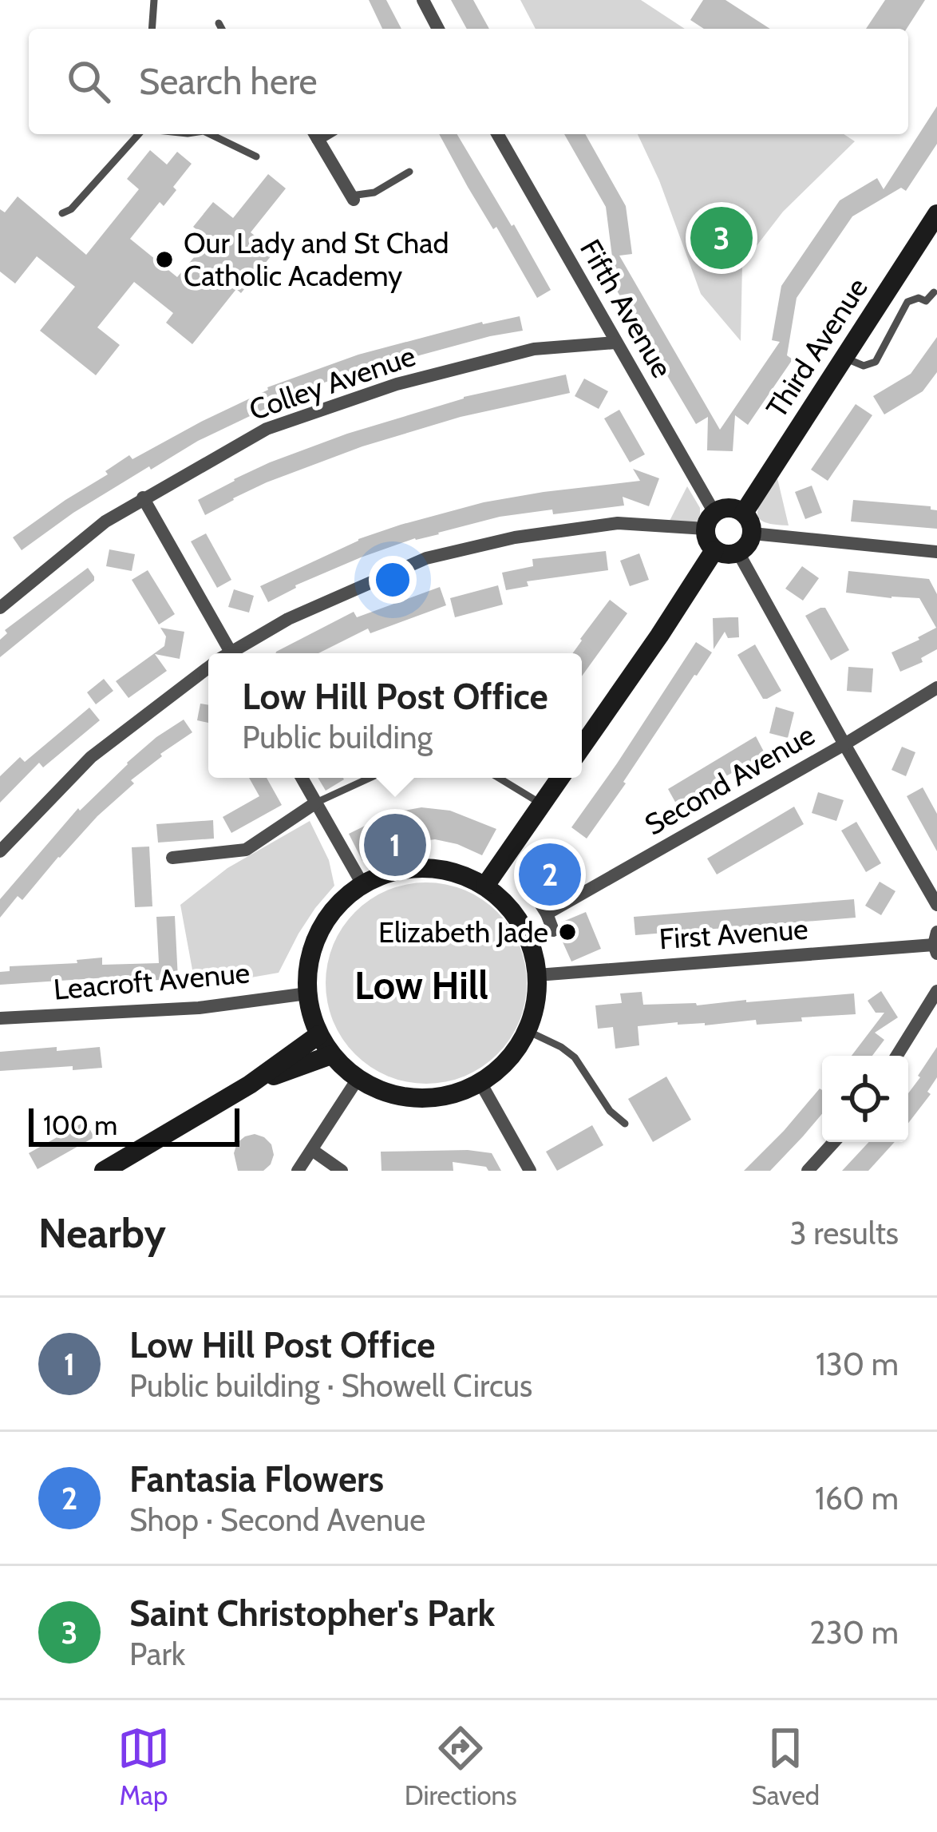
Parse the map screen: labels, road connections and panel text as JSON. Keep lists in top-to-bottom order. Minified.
{"streets":{"street":["Fifth Avenue","Third Avenue","Colley Avenue","Second Avenue","First Avenue","Leacroft Avenue"]},"crossings":[["Fifth Avenue","Third Avenue"],["Fifth Avenue","Colley Avenue"],["First Avenue","Leacroft Avenue"]],"districts":["Low Hill"],"places":["Our Lady and St Chad Catholic Academy","Elizabeth Jade"],"scale_bar":"100 m","page":{"search":"Search here","pins":["3","1","2"],"popup":["Low Hill Post Office","Public building"],"scale":"100 m","heading":["Nearby","3 results"],"list":[{"mark":"1","name":"Low Hill Post Office","note":"Public building · Showell Circus","value":"130 m"},{"mark":"2","name":"Fantasia Flowers","note":"Shop · Second Avenue","value":"160 m"},{"mark":"3","name":"Saint Christopher's Park","note":"Park","value":"230 m"}],"nav":["Map","Directions","Saved"]}}
